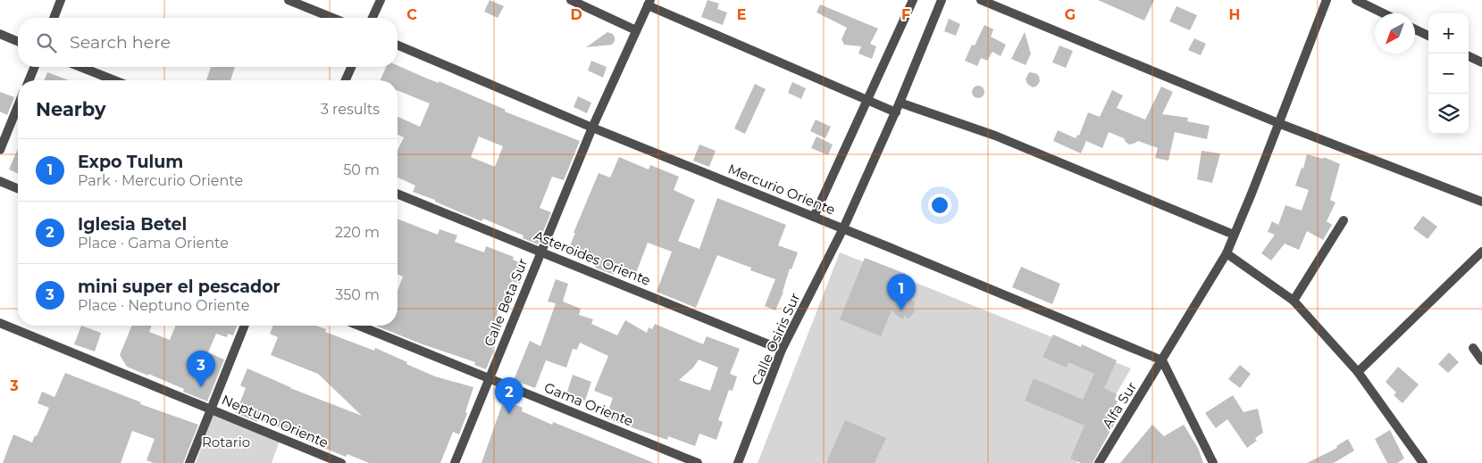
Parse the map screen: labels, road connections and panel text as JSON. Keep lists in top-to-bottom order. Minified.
{"streets":{"street":["Mercurio Oriente","Asteroides Oriente","Calle Beta Sur","Calle Osiris Sur","Gama Oriente","Alfa Sur","Neptuno Oriente"]},"crossings":[["Mercurio Oriente","Calle Beta Sur"],["Mercurio Oriente","Calle Osiris Sur"],["Mercurio Oriente","Alfa Sur"],["Asteroides Oriente","Calle Beta Sur"],["Asteroides Oriente","Calle Osiris Sur"],["Calle Beta Sur","Gama Oriente"]],"parks":["Rotario"],"north":"bottom left","page":{"map_buttons":["+","−"],"search":"Search here","heading":["Nearby","3 results"],"list":[{"mark":"1","name":"Expo Tulum","note":"Park · Mercurio Oriente","value":"50 m"},{"mark":"2","name":"Iglesia Betel","note":"Place · Gama Oriente","value":"220 m"},{"mark":"3","name":"mini super el pescador","note":"Place · Neptuno Oriente","value":"350 m"}],"pins":["1","3","2"]},"grid":{"columns":["C","D","E","F","G","H"],"rows":["3"]}}
